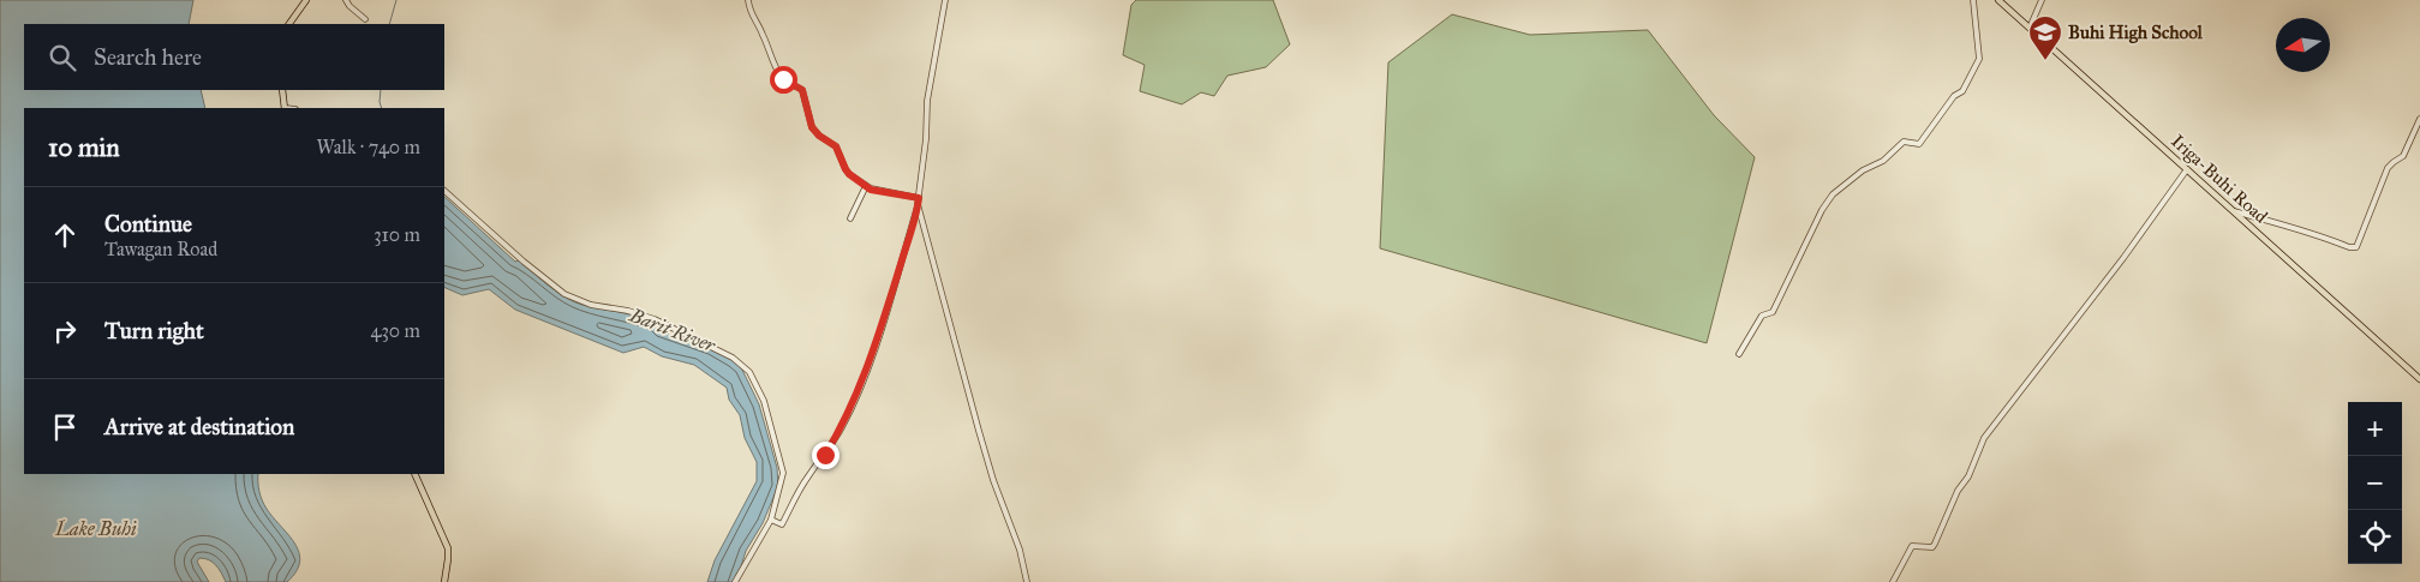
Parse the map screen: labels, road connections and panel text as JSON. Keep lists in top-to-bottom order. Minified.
{"streets":{"main road":["Iriga-Buhi Road"]},"water":["Barit River","Lake Buhi"],"places":{"school or university":["Buhi High School"]},"north":"left","page":{"search":"Search here","heading":["10 min","Walk · 740 m"],"list":[["Continue","Tawagan Road","310 m"],["Turn right","430 m"],"Arrive at destination"],"map_buttons":["+","−"]}}
